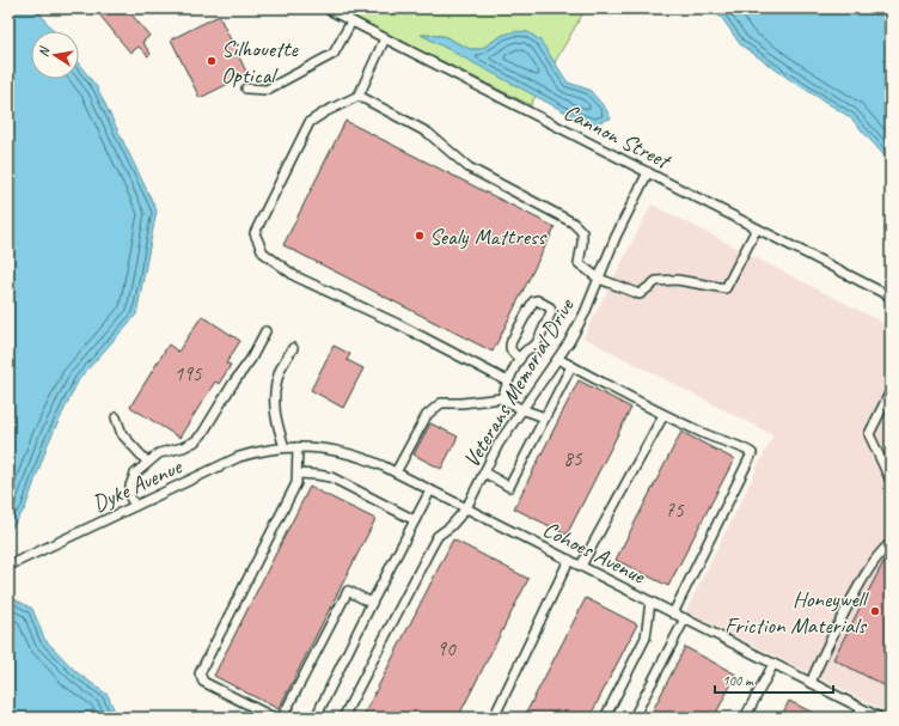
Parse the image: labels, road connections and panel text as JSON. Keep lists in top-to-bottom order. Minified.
{"streets":{"street":["Cannon Street","Veterans Memorial Drive","Dyke Avenue","Cohoes Avenue"]},"crossings":[["Cannon Street","Veterans Memorial Drive"],["Veterans Memorial Drive","Cohoes Avenue"],["Dyke Avenue","Cohoes Avenue"]],"places":["Silhouette Optical","Sealy Mattress","Honeywell Friction Materials"],"house_numbers":["195","85","75","90"],"scale_bar":"100 m","north":"left"}
